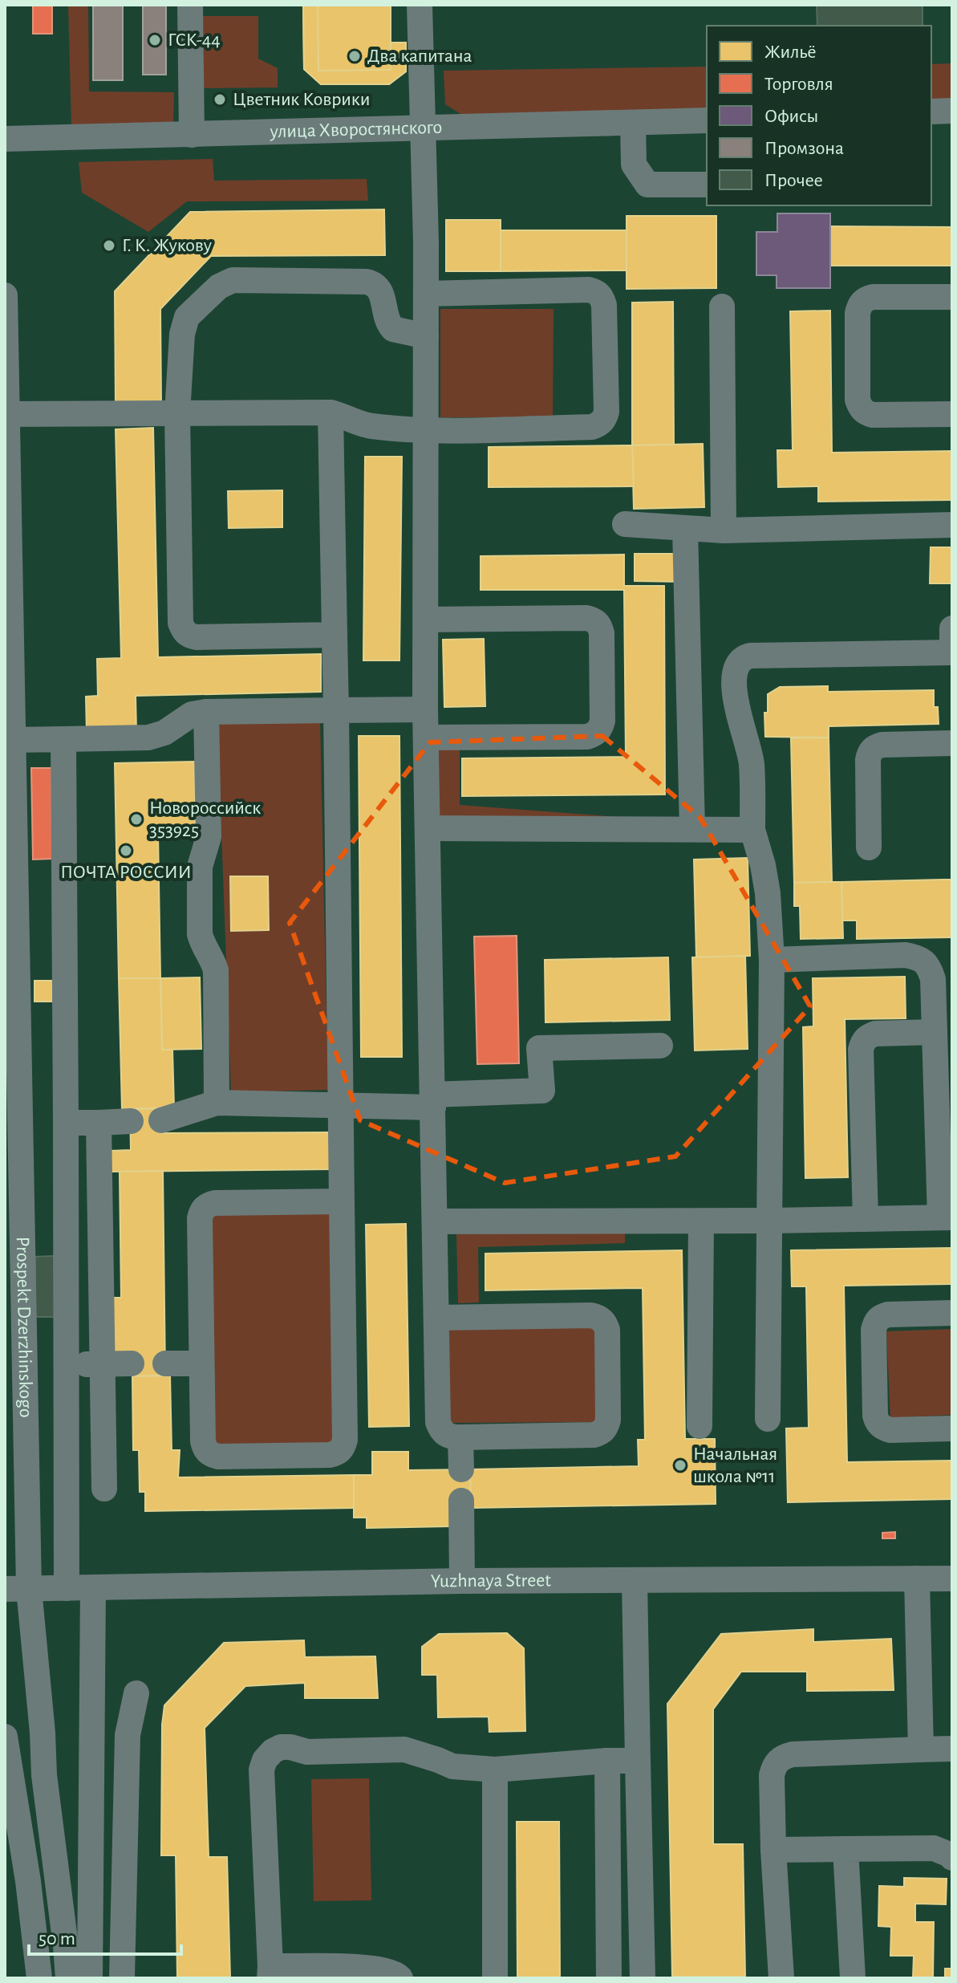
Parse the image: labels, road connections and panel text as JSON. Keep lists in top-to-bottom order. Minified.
{"streets":{"street":["улица Хворостянского","Prospekt Dzerzhinskogo","Yuzhnaya Street"]},"crossings":[["Prospekt Dzerzhinskogo","Yuzhnaya Street"]],"places":["ГСК-44","Два капитана","Цветник Коврики","Г. К. Жукову","Новороссийск 353925","ПОЧТА РОССИИ","Начальная школа №11"],"legend":["Жильё","Торговля","Офисы","Промзона","Прочее"],"scale_bar":"50 m"}
